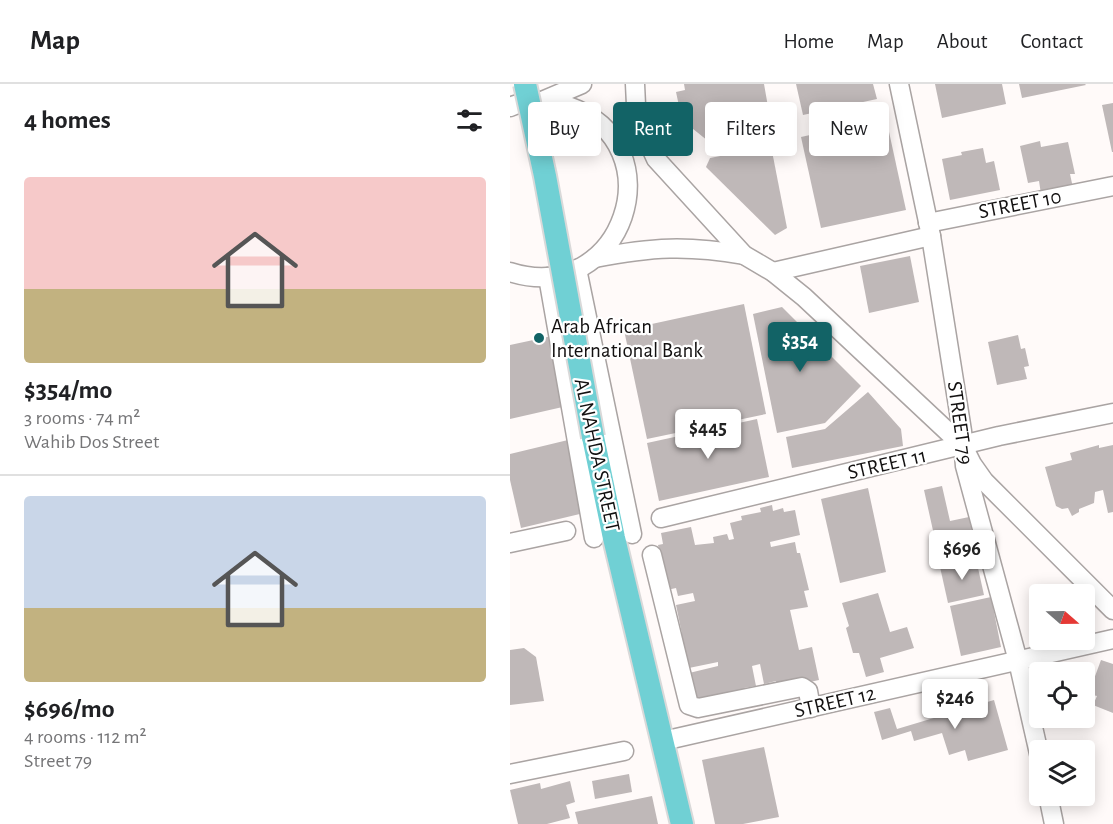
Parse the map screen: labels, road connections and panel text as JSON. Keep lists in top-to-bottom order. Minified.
{"streets":{"main road":["AL NAHDA STREET"],"street":["STREET 10","STREET 79","STREET 11","STREET 12"]},"crossings":[["STREET 10","STREET 79"],["STREET 79","STREET 11"],["STREET 79","STREET 12"],["AL NAHDA STREET","STREET 12"]],"places":["Arab African International Bank"],"north":"right","page":{"header":"Map","nav":["Home","Map","About","Contact"],"heading":"4 homes","chip":["Buy","Rent","Filters","New"],"list":[{"name":"$354/mo","note":"3 rooms · 74 m² · Wahib Dos Street"},{"name":"$696/mo","note":"4 rooms · 112 m² · Street 79"}],"price":["$354","$445","$696","$246"]}}
